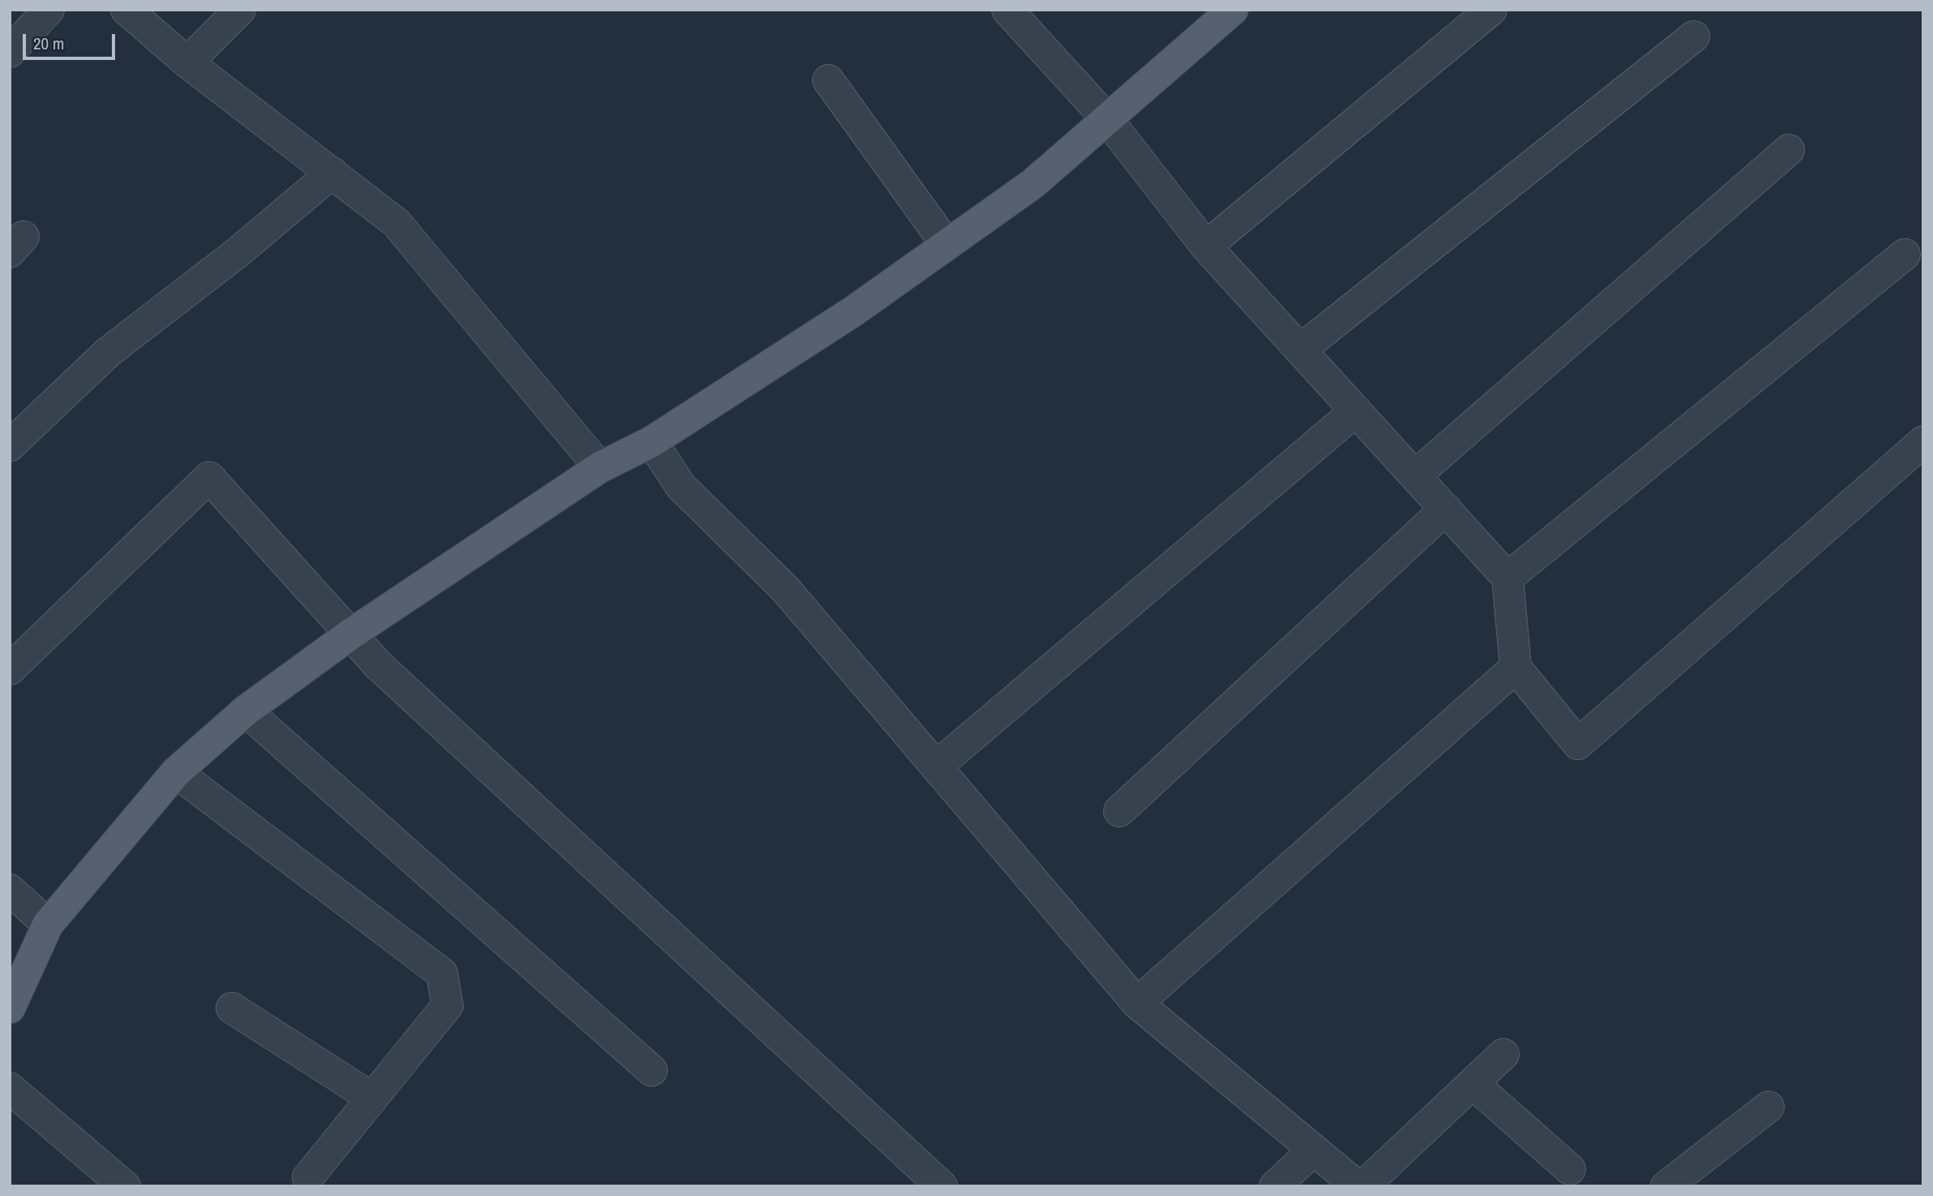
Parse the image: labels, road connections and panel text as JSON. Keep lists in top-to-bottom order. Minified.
{"scale_bar":"20 m"}
